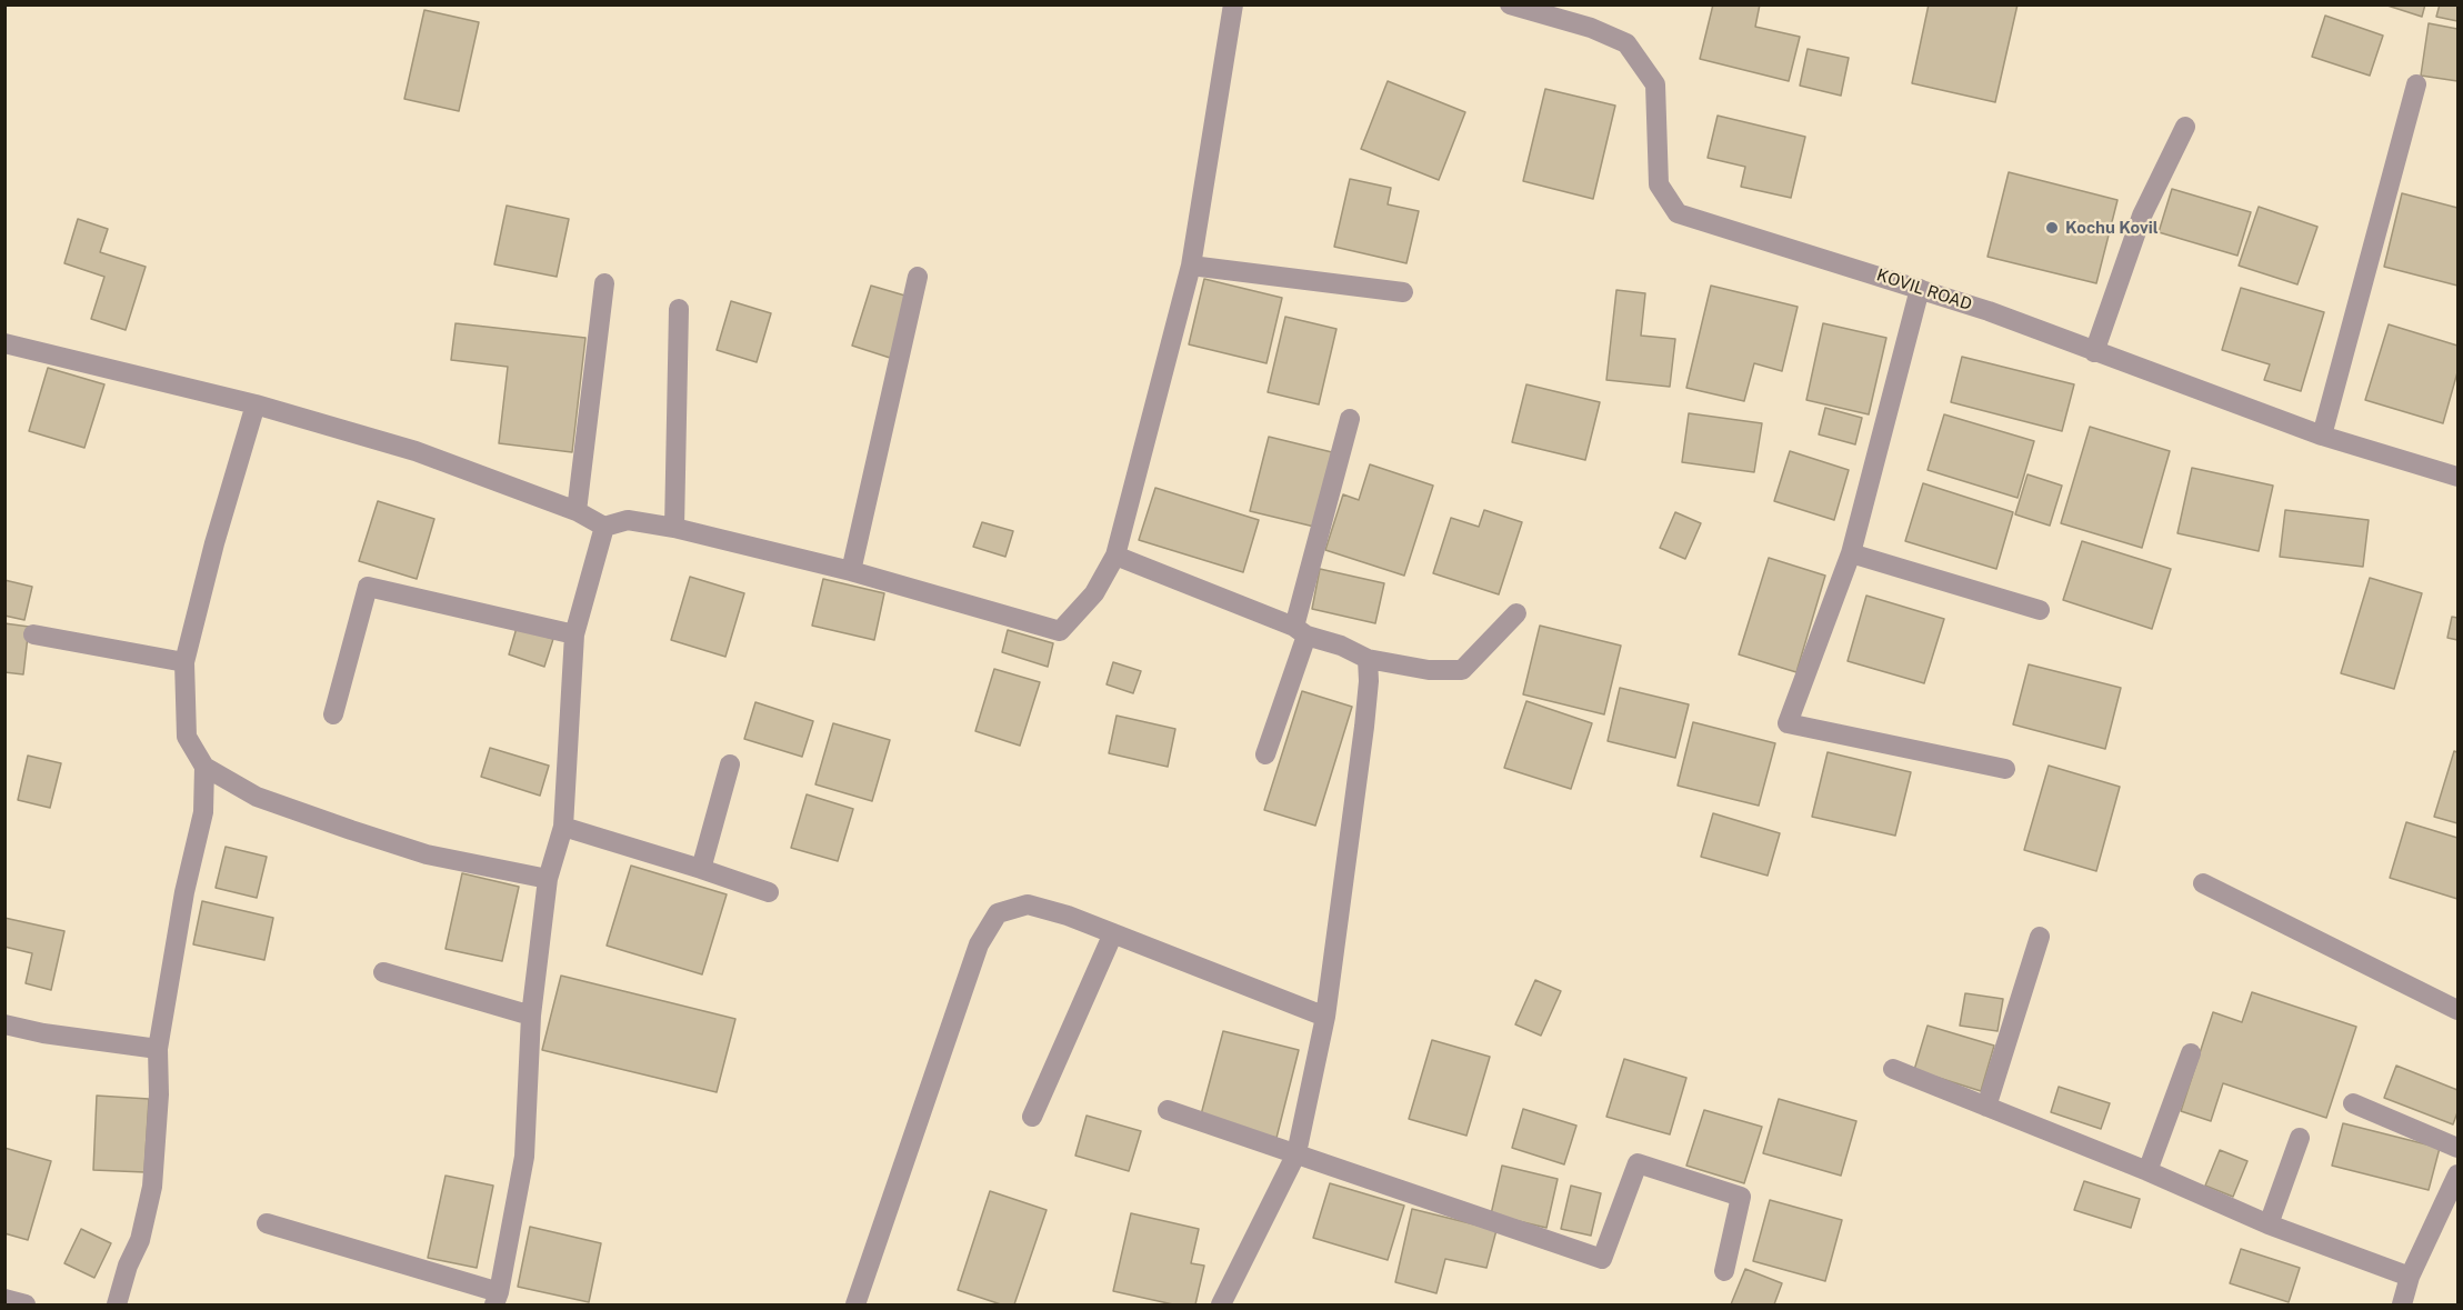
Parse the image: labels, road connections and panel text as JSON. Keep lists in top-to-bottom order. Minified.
{"streets":{"street":["KOVIL ROAD"]},"places":["Kochu Kovil"]}
